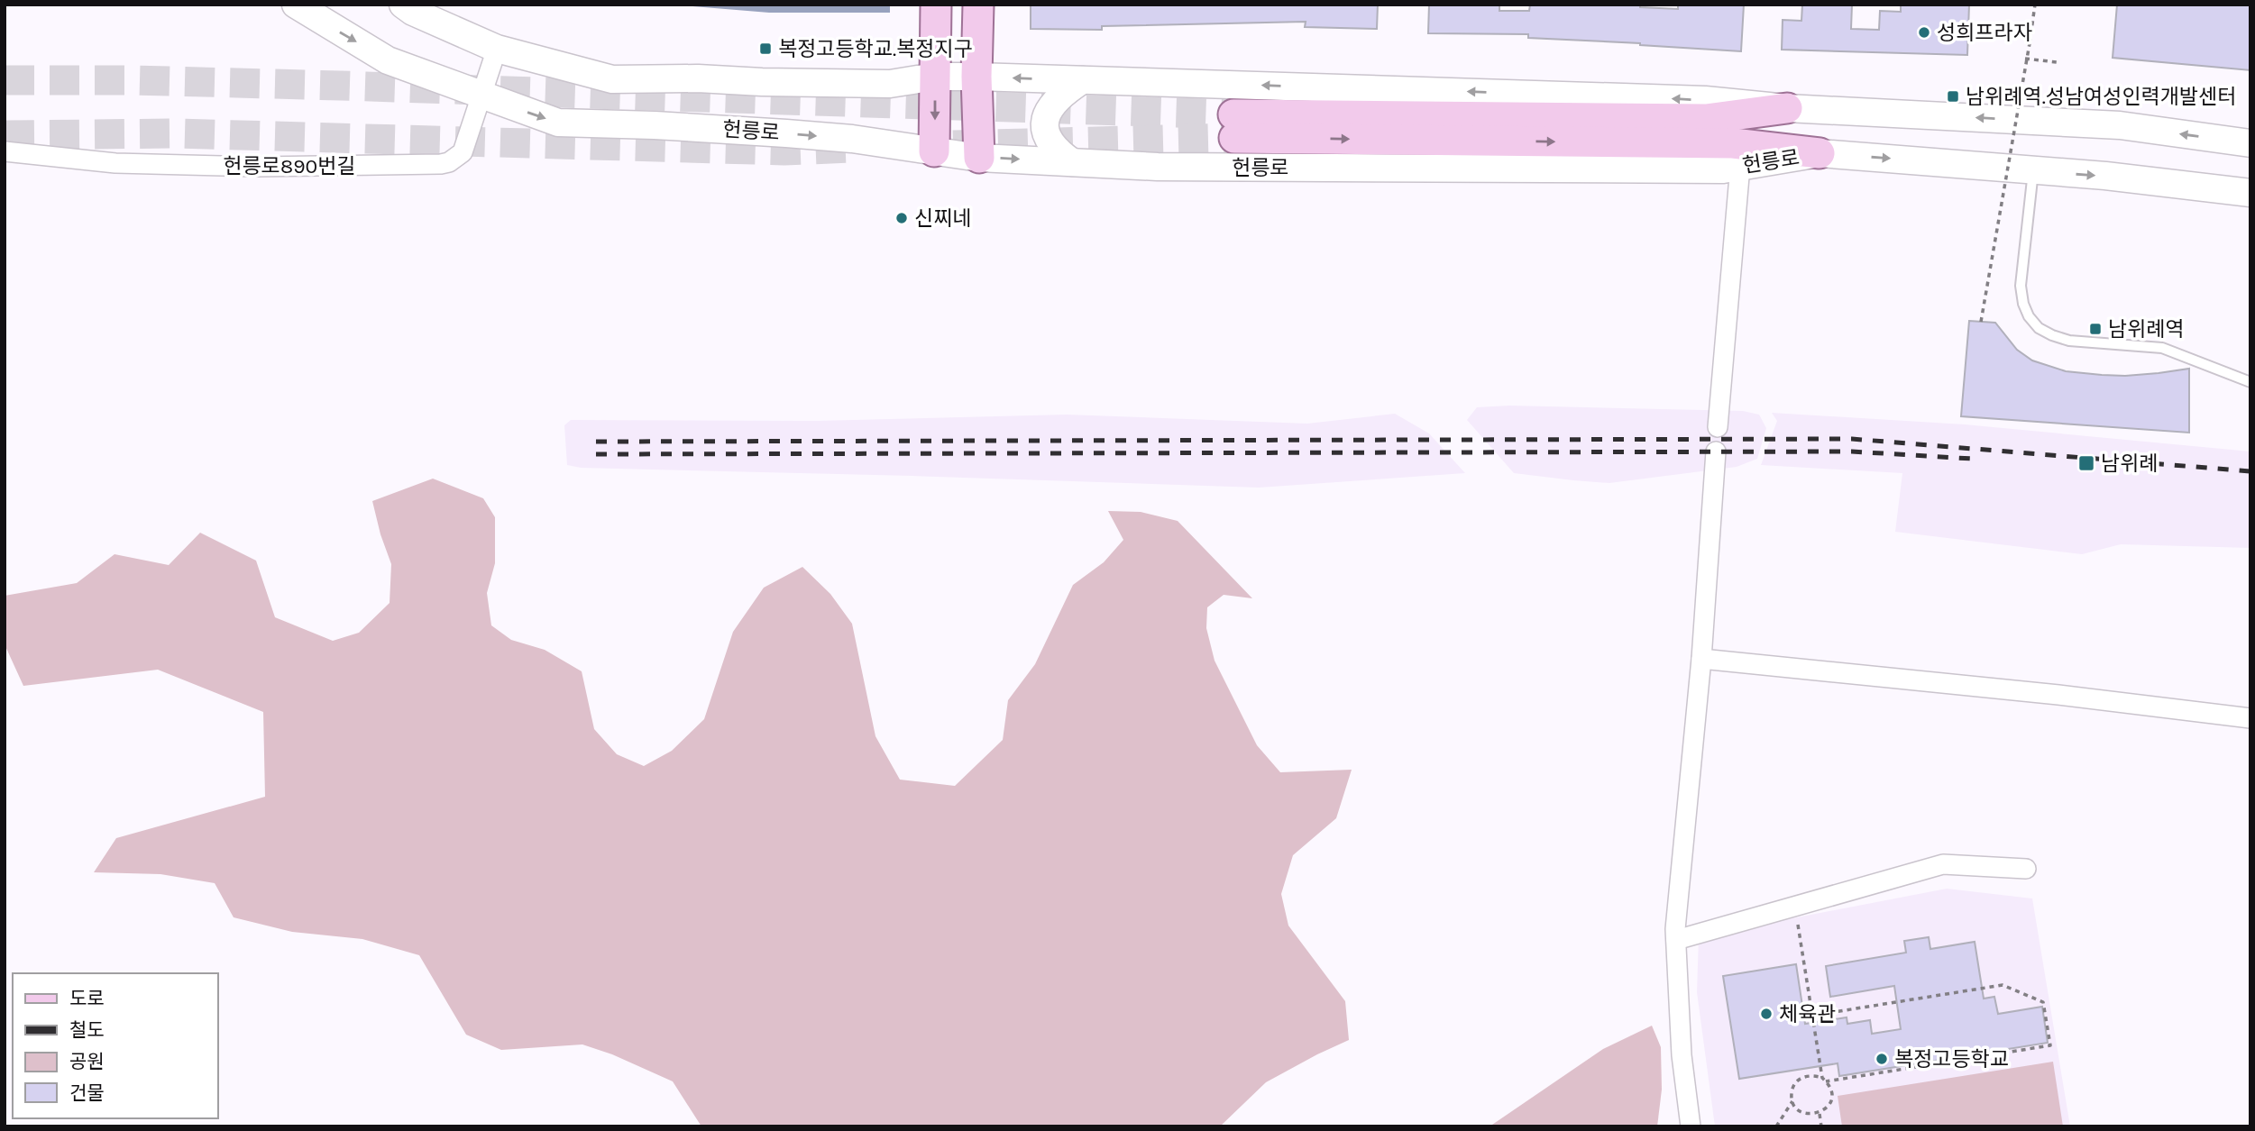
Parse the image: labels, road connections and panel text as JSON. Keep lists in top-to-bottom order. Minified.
{"streets":{"main road":["헌릉로"],"street":["헌릉로890번길"]},"crossings":[["헌릉로","헌릉로890번길"]],"places":{"other":["성희프라자","신찌네","체육관","복정고등학교"],"transit":["복정고등학교.복정지구","남위례역.성남여성인력개발센터","남위례역","남위례"]},"legend":["도로","철도","공원","건물"]}
